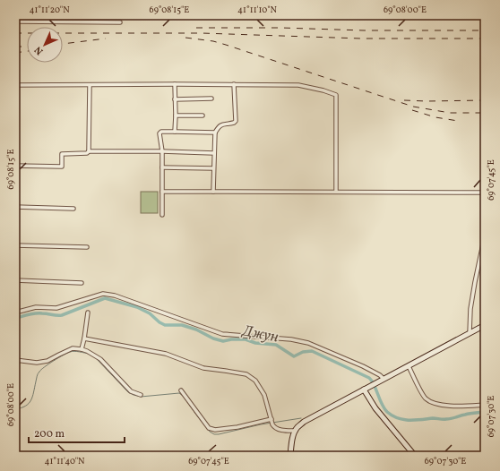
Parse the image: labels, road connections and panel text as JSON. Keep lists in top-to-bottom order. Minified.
{"water":["Джун"],"scale_bar":"200 m","north":"bottom left","coordinates":["41°11'20\"N","69°08'15\"E","41°11'10\"N","69°08'00\"E","69°07'45\"E","69°07'30\"E","41°11'40\"N"]}
